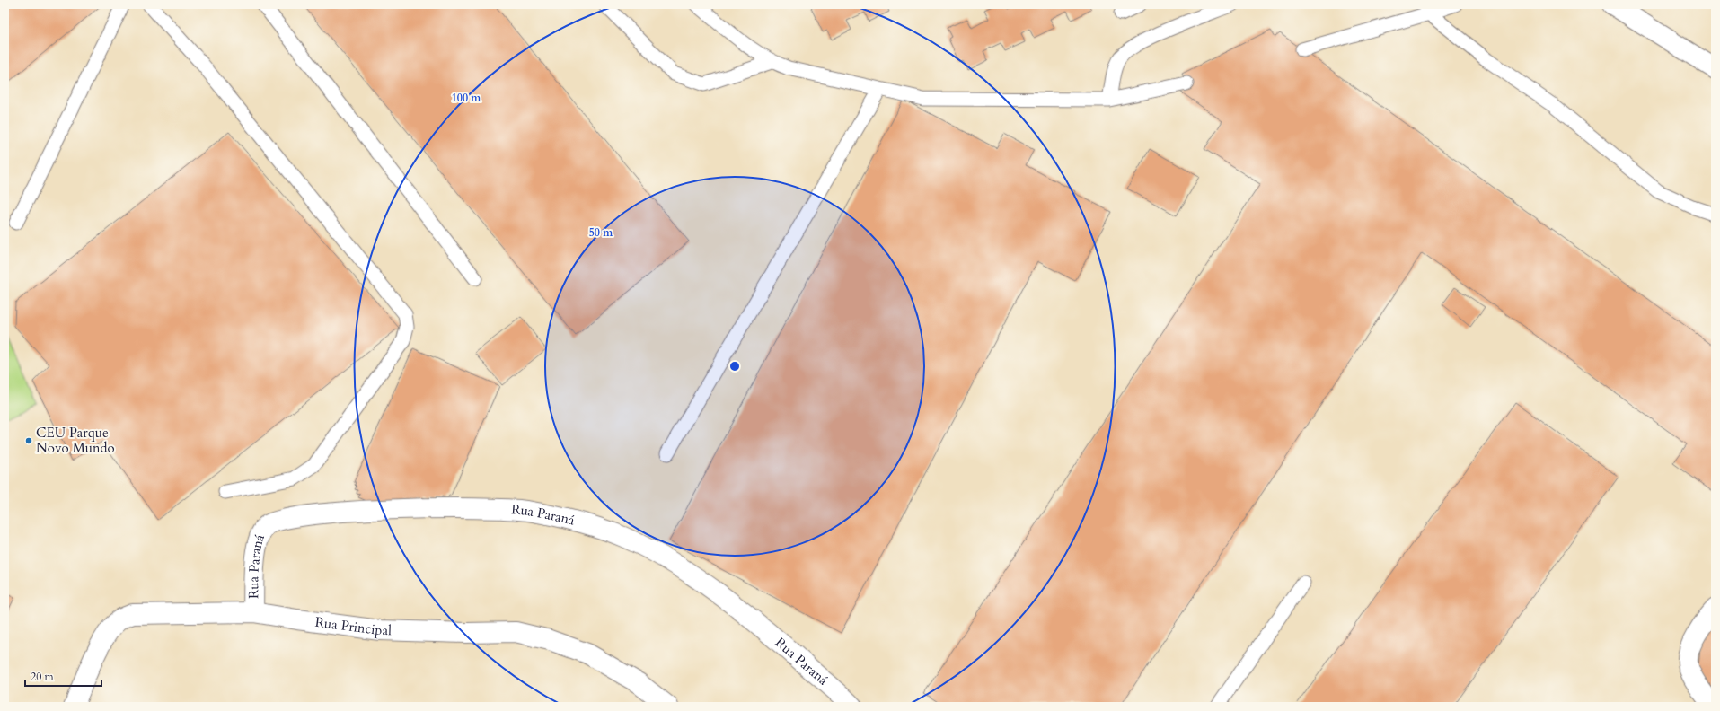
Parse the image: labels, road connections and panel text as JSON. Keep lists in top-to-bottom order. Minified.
{"streets":{"street":["Rua Paraná","Rua Principal"]},"crossings":[["Rua Paraná","Rua Principal"]],"places":["CEU Parque Novo Mundo"],"scale_bar":"20 m","rings":["100 m","50 m"]}
